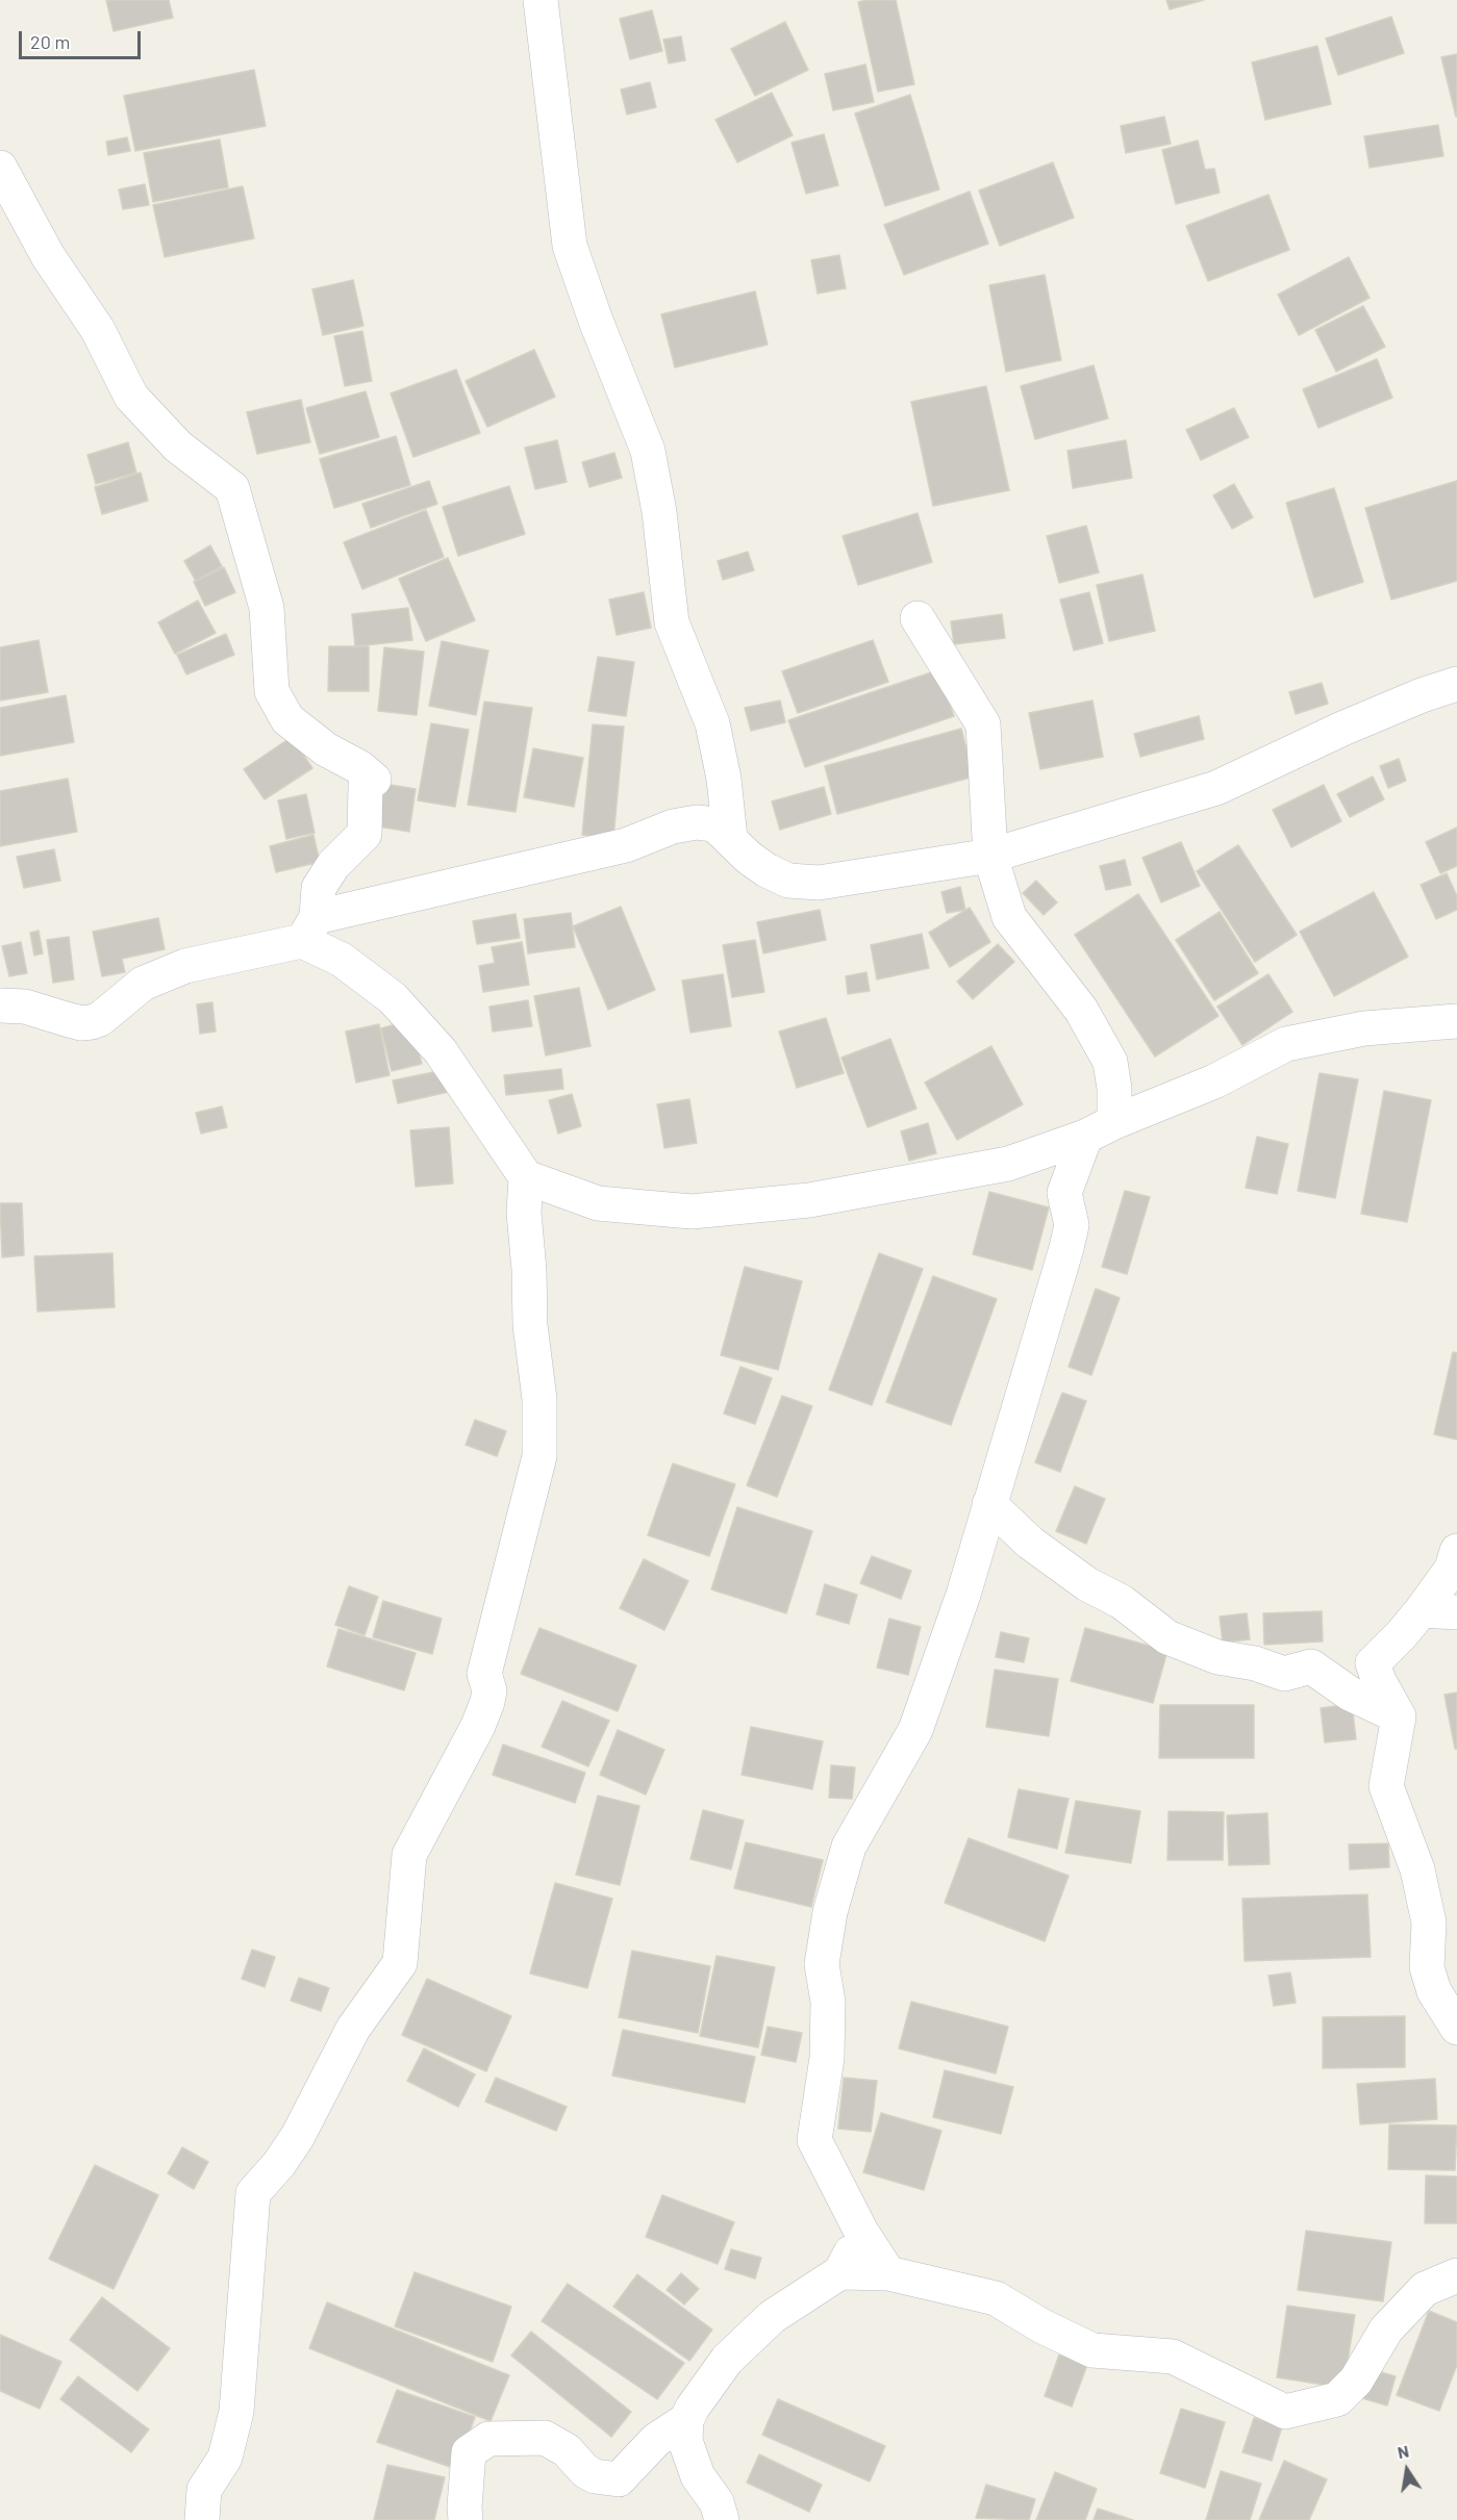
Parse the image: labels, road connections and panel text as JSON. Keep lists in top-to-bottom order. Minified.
{"scale_bar":"20 m","north":"top"}
